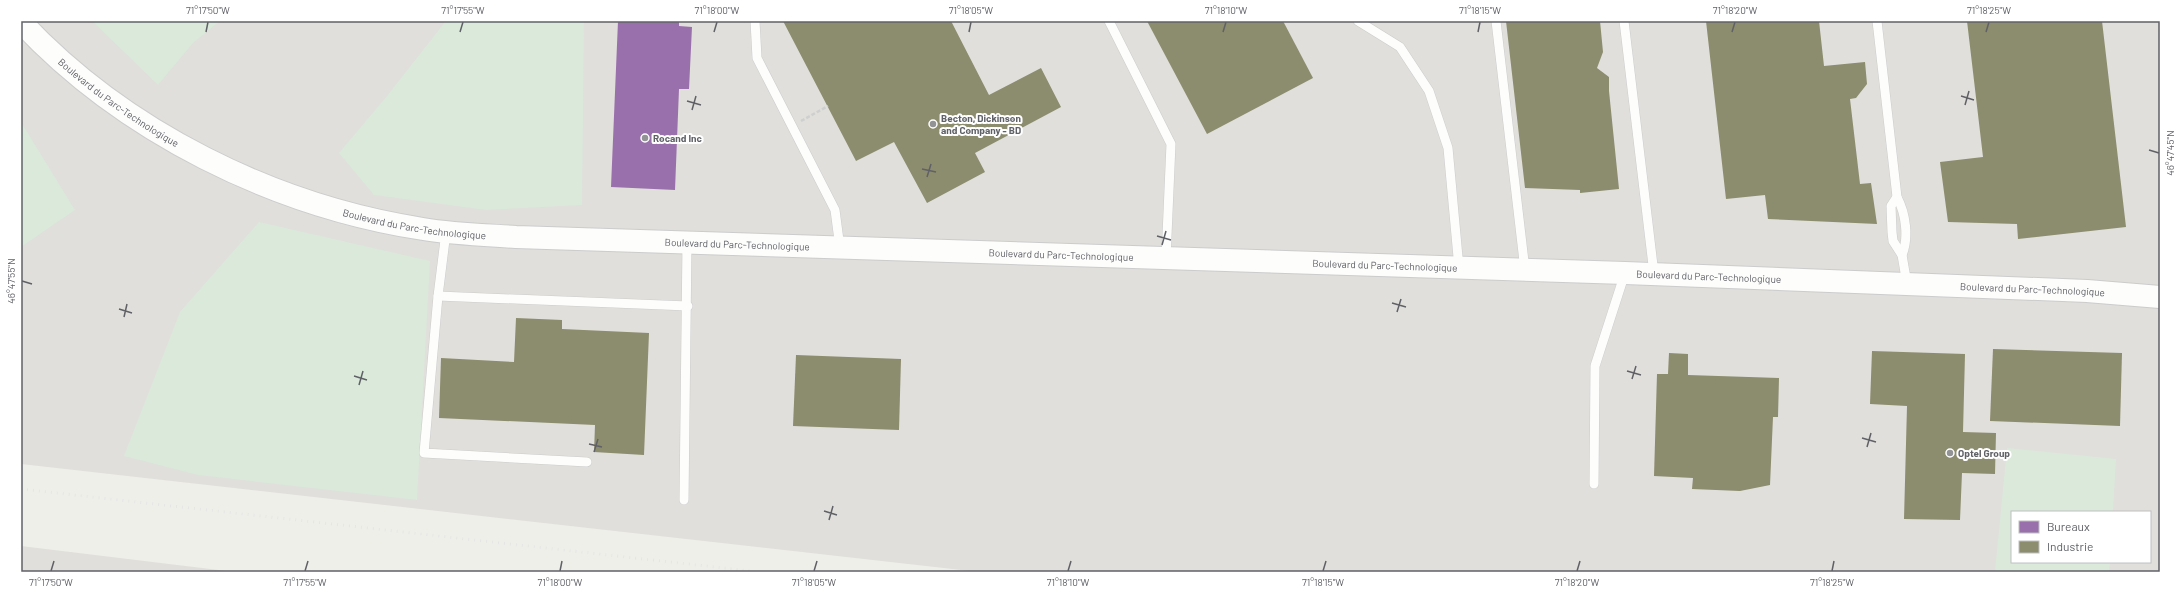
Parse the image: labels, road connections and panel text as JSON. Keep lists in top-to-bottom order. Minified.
{"streets":{"street":["Boulevard du Parc-Technologique"]},"places":["Becton, Dickinson and Company - BD","Rocand Inc","Optel Group"],"legend":["Bureaux","Industrie"],"coordinates":["71°17'50\"W","71°17'55\"W","71°18'00\"W","71°18'05\"W","71°18'10\"W","71°18'15\"W","71°18'20\"W","71°18'25\"W","46°47'45\"N","46°47'55\"N"]}
